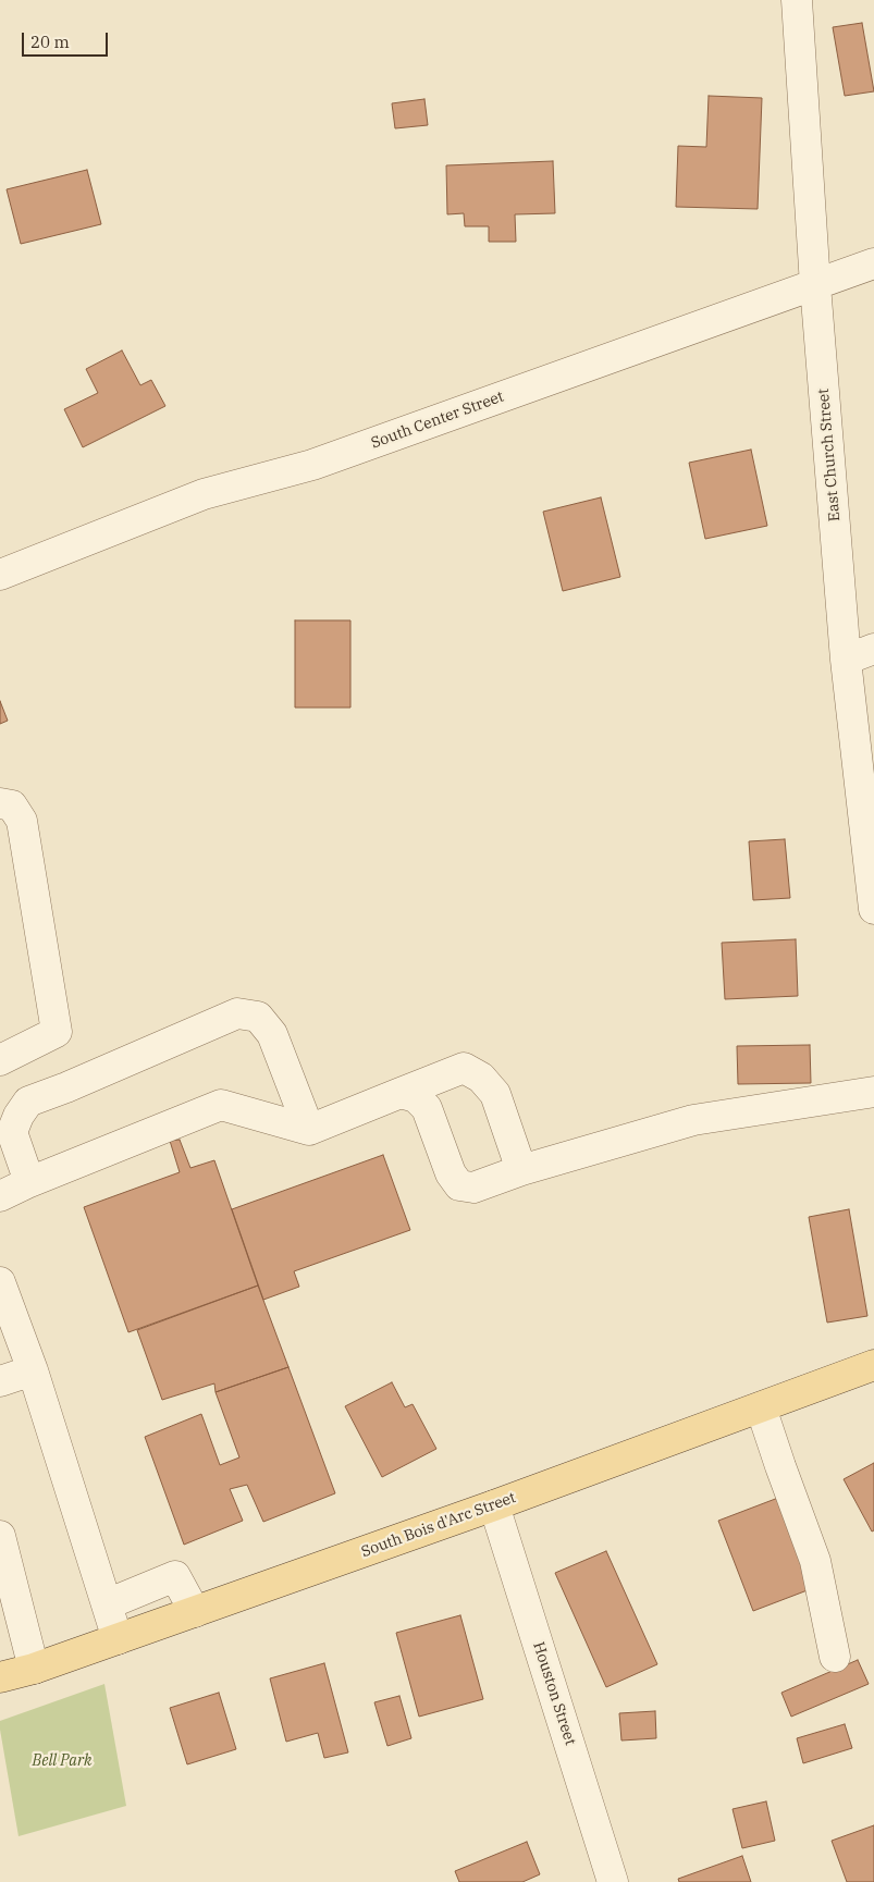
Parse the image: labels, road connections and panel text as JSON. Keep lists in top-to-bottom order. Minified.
{"streets":{"main road":["South Bois d'Arc Street"],"street":["South Center Street","East Church Street","Houston Street"]},"crossings":[["South Center Street","East Church Street"],["South Bois d'Arc Street","Houston Street"]],"parks":["Bell Park"],"scale_bar":"20 m"}
